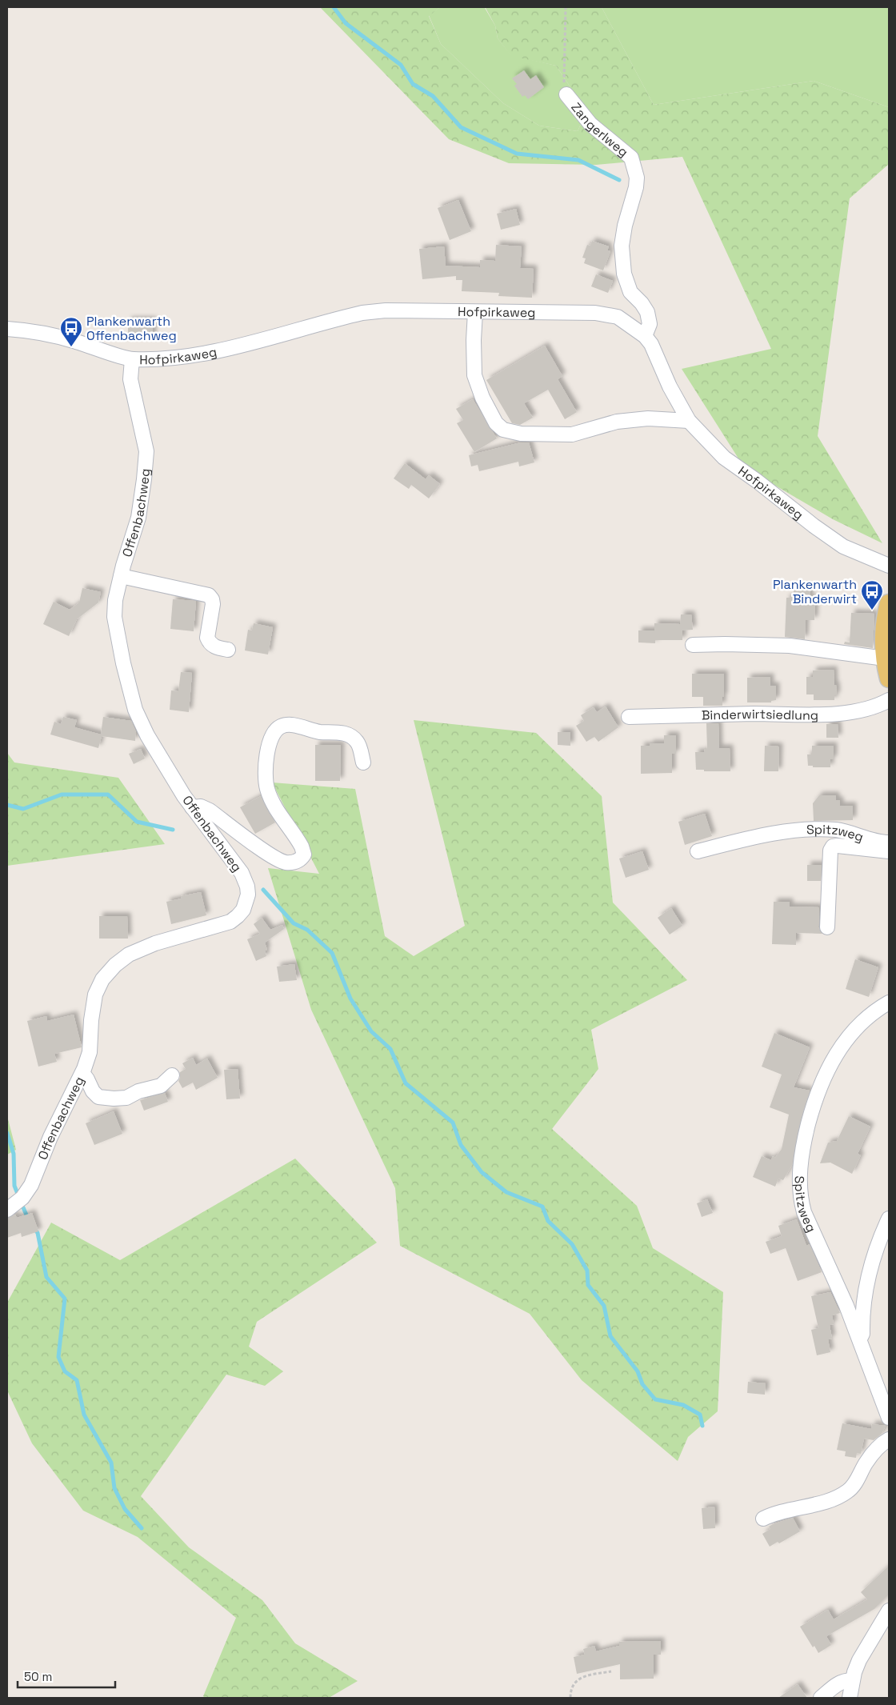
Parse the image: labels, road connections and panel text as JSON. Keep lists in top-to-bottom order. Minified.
{"streets":{"street":["Zangerlweg","Hofpirkaweg","Offenbachweg","Binderwirtsiedlung","Spitzweg"]},"crossings":[["Zangerlweg","Hofpirkaweg"],["Hofpirkaweg","Offenbachweg"]],"places":{"bus stop":["Plankenwarth Offenbachweg","Plankenwarth Binderwirt"]},"scale_bar":"50 m"}
